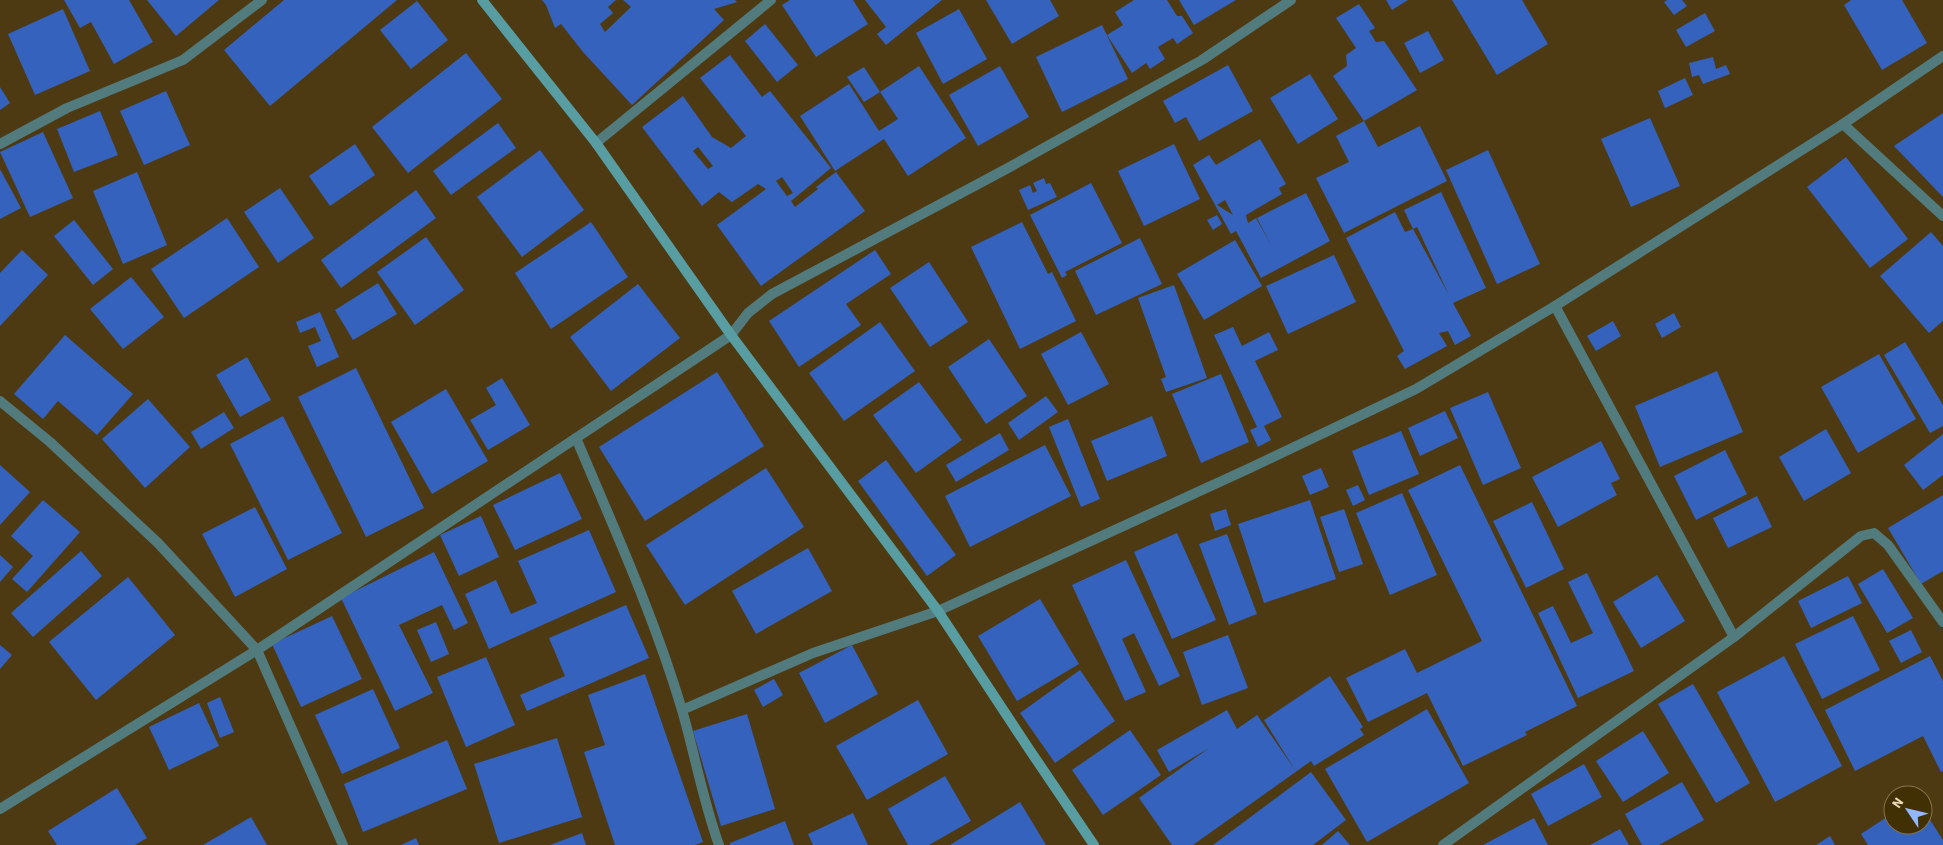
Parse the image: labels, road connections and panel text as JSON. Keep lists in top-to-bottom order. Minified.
{"north":"top left"}
